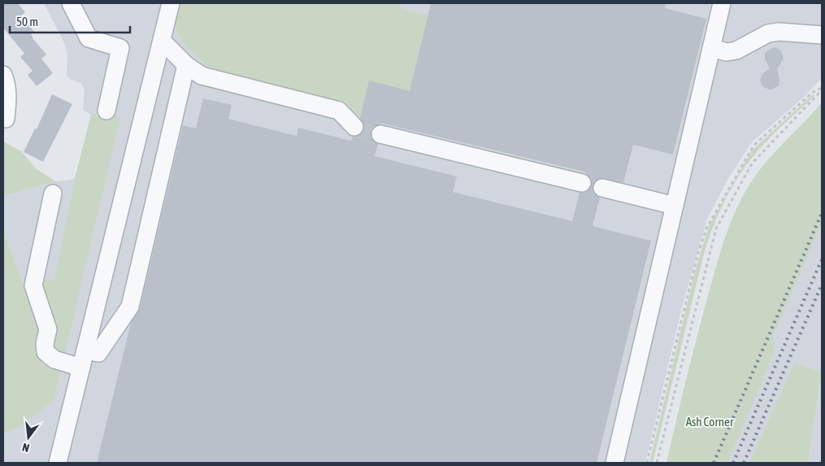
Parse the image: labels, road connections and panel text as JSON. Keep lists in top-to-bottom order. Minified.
{"parks":["Ash Corner"],"scale_bar":"50 m","north":"bottom"}
